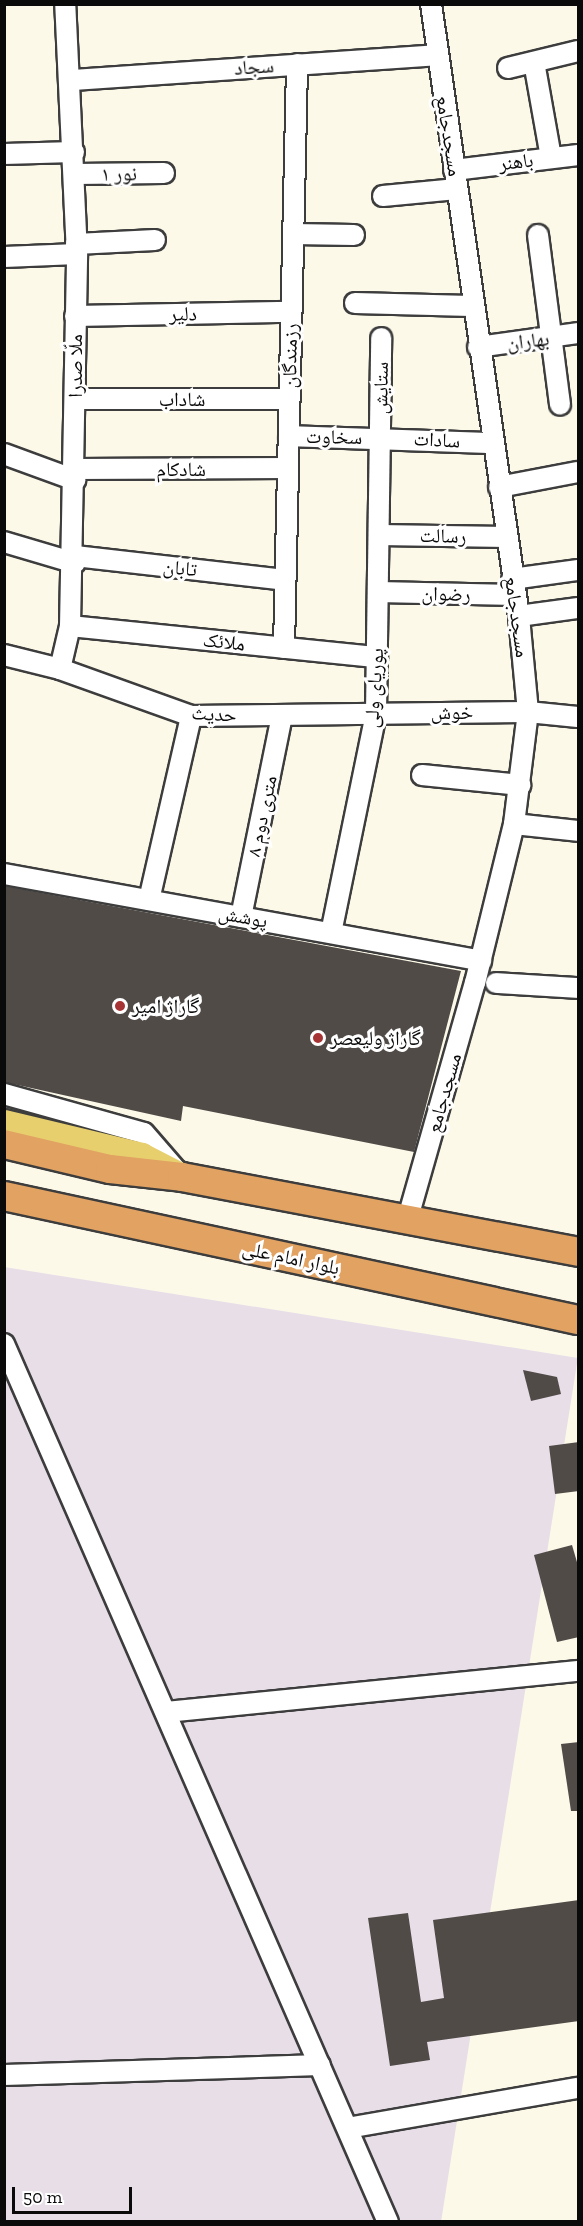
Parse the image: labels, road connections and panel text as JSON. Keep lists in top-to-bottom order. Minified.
{"streets":{"highway":["بلوار امام علی"],"street":["سجاد","مسجدجامع","باهنر","نور ۱","دلیر","بهاران","رزمندگان","ملّا صدرا","ستایش","شاداب","سخاوت","سادات","شادکام","رسالت","تابان","رضوان","ملائک","پوریای ولی","خوش","حدیث","۸ متری دوم","پوشش"]},"crossings":[["سجاد","مسجدجامع"],["سجاد","رزمندگان"],["سجاد","ملّا صدرا"],["مسجدجامع","باهنر"],["مسجدجامع","بهاران"],["مسجدجامع","سادات"],["مسجدجامع","رسالت"],["مسجدجامع","رضوان"],["مسجدجامع","خوش"],["مسجدجامع","پوشش"],["نور ۱","ملّا صدرا"],["دلیر","رزمندگان"],["دلیر","ملّا صدرا"],["رزمندگان","شاداب"],["رزمندگان","سخاوت"],["رزمندگان","شادکام"],["رزمندگان","تابان"],["رزمندگان","ملائک"],["ملّا صدرا","شاداب"],["ملّا صدرا","شادکام"],["ملّا صدرا","تابان"],["ملّا صدرا","ملائک"],["ملّا صدرا","حدیث"],["ستایش","سخاوت"],["ستایش","سادات"],["ستایش","پوریای ولی"],["سخاوت","سادات"],["سخاوت","پوریای ولی"],["سادات","پوریای ولی"],["رسالت","پوریای ولی"],["رضوان","پوریای ولی"],["ملائک","پوریای ولی"],["پوریای ولی","خوش"],["پوریای ولی","حدیث"],["پوریای ولی","پوشش"],["خوش","حدیث"],["حدیث","۸ متری دوم"],["۸ متری دوم","پوشش"]],"places":["گاراژ امیر","گاراژ ولیعصر"],"scale_bar":"50 m"}
